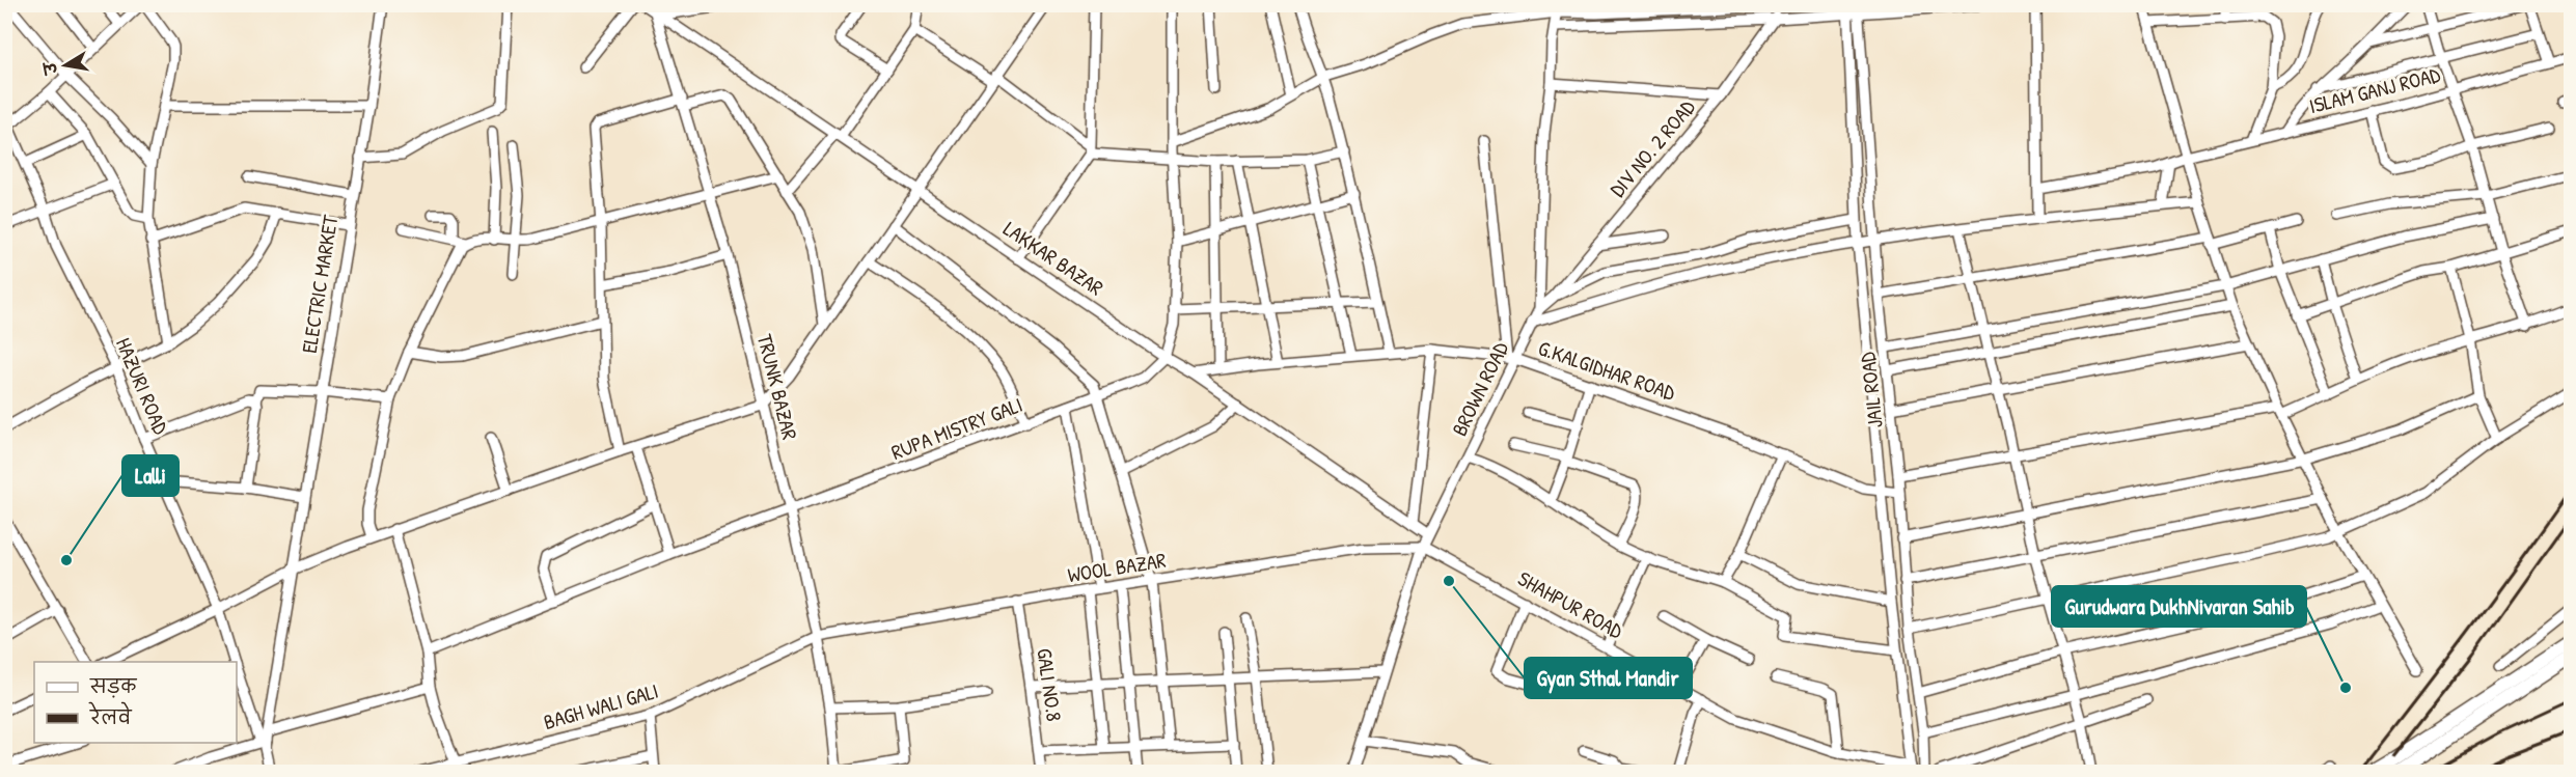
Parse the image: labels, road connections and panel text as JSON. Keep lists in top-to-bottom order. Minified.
{"streets":{"street":["ISLAM GANJ ROAD","DIV NO. 2 ROAD","LAKKAR BAZAR","ELECTRIC MARKET","G.KALGIDHAR ROAD","HAZURI ROAD","TRUNK BAZAR","BROWN ROAD","JAIL ROAD","RUPA MISTRY GALI","WOOL BAZAR","SHAHPUR ROAD","GALI NO.8","BAGH WALI GALI"]},"crossings":[["DIV NO. 2 ROAD","BROWN ROAD"],["LAKKAR BAZAR","G.KALGIDHAR ROAD"],["LAKKAR BAZAR","TRUNK BAZAR"],["LAKKAR BAZAR","BROWN ROAD"],["LAKKAR BAZAR","RUPA MISTRY GALI"],["ELECTRIC MARKET","HAZURI ROAD"],["G.KALGIDHAR ROAD","BROWN ROAD"],["G.KALGIDHAR ROAD","JAIL ROAD"],["TRUNK BAZAR","RUPA MISTRY GALI"],["TRUNK BAZAR","WOOL BAZAR"],["TRUNK BAZAR","BAGH WALI GALI"],["BROWN ROAD","WOOL BAZAR"],["BROWN ROAD","SHAHPUR ROAD"],["JAIL ROAD","SHAHPUR ROAD"],["WOOL BAZAR","SHAHPUR ROAD"],["WOOL BAZAR","GALI NO.8"],["WOOL BAZAR","BAGH WALI GALI"]],"places":["Lalli","Gyan Sthal Mandir","Gurudwara DukhNivaran Sahib"],"legend":["सड़क","रेलवे"],"north":"left"}
